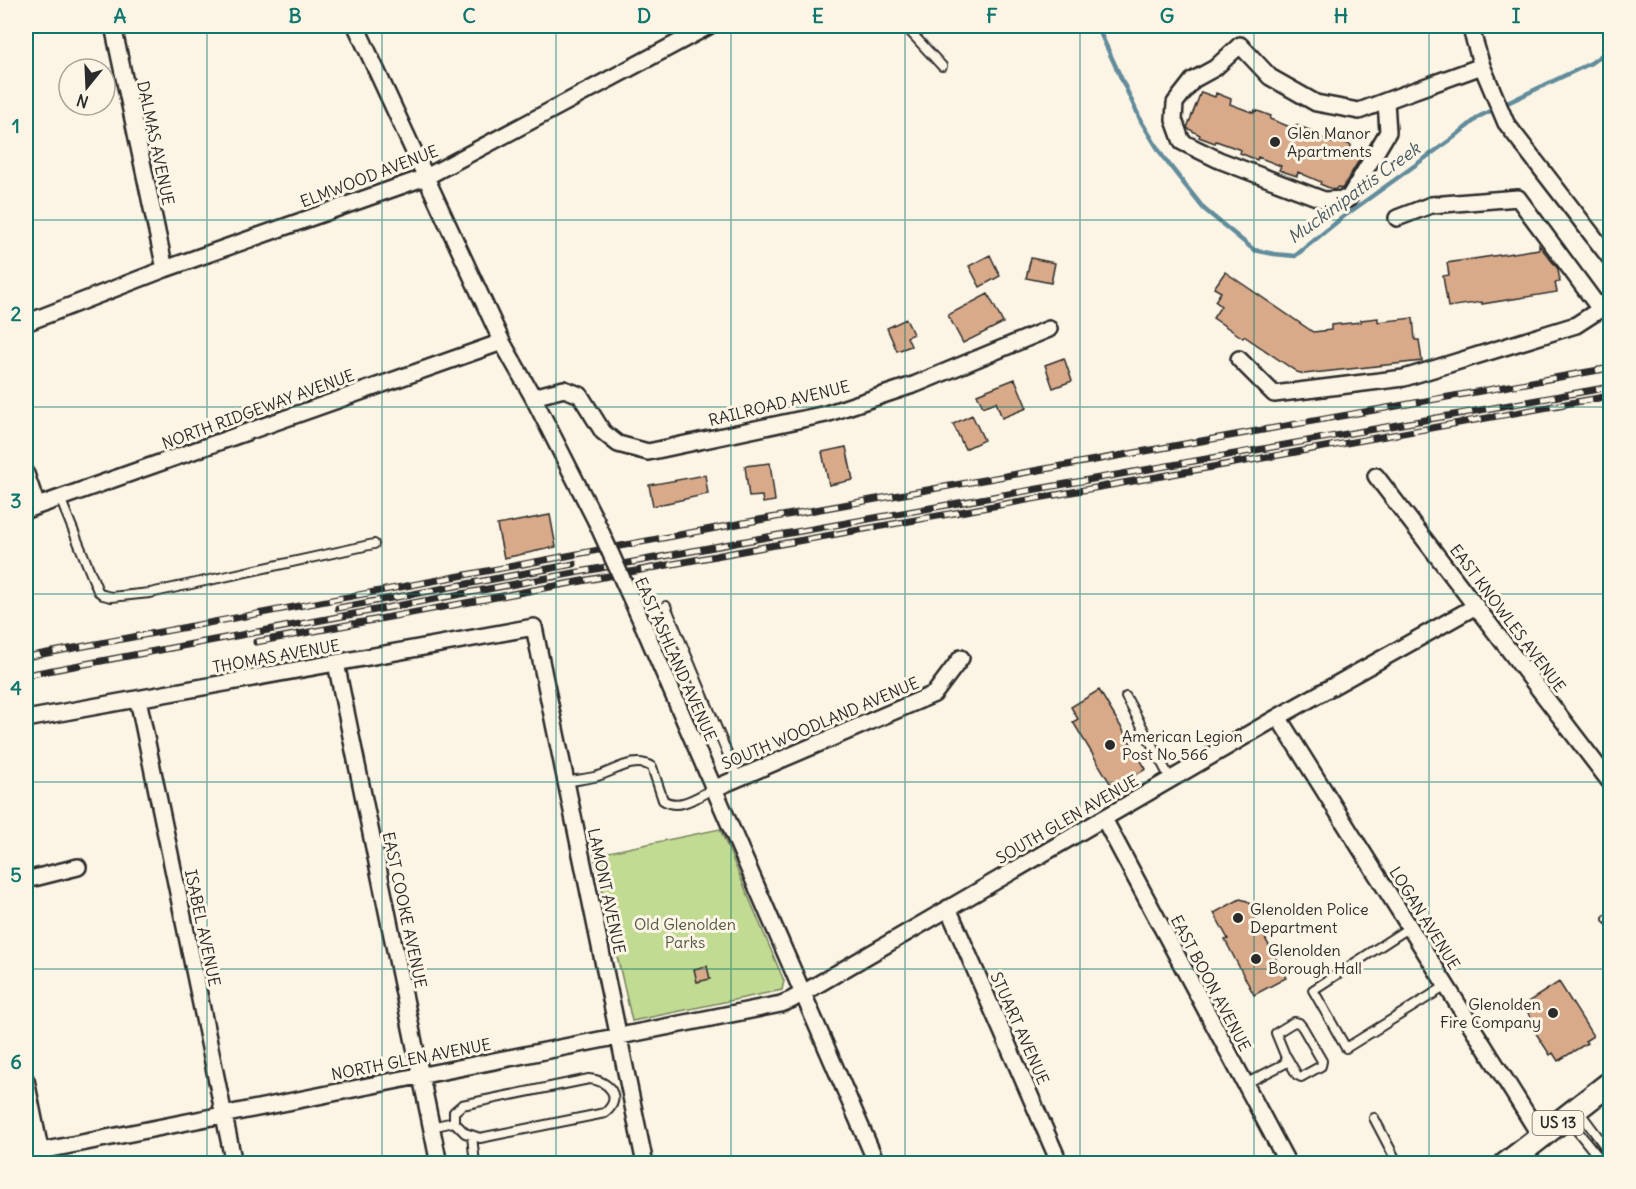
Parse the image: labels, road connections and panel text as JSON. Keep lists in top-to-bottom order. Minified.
{"streets":{"main road":["US 13"],"street":["DALMAS AVENUE","ELMWOOD AVENUE","RAILROAD AVENUE","NORTH RIDGEWAY AVENUE","EAST KNOWLES AVENUE","THOMAS AVENUE","EAST ASHLAND AVENUE","SOUTH WOODLAND AVENUE","SOUTH GLEN AVENUE","LAMONT AVENUE","EAST COOKE AVENUE","LOGAN AVENUE","ISABEL AVENUE","EAST BOON AVENUE","STUART AVENUE","NORTH GLEN AVENUE"]},"crossings":[["DALMAS AVENUE","ELMWOOD AVENUE"],["ELMWOOD AVENUE","EAST ASHLAND AVENUE"],["RAILROAD AVENUE","EAST ASHLAND AVENUE"],["NORTH RIDGEWAY AVENUE","EAST ASHLAND AVENUE"],["EAST KNOWLES AVENUE","SOUTH GLEN AVENUE"],["THOMAS AVENUE","LAMONT AVENUE"],["THOMAS AVENUE","EAST COOKE AVENUE"],["THOMAS AVENUE","ISABEL AVENUE"],["EAST ASHLAND AVENUE","SOUTH WOODLAND AVENUE"],["EAST ASHLAND AVENUE","SOUTH GLEN AVENUE"],["EAST ASHLAND AVENUE","NORTH GLEN AVENUE"],["SOUTH GLEN AVENUE","LOGAN AVENUE"],["SOUTH GLEN AVENUE","EAST BOON AVENUE"],["SOUTH GLEN AVENUE","STUART AVENUE"],["SOUTH GLEN AVENUE","NORTH GLEN AVENUE"],["LAMONT AVENUE","NORTH GLEN AVENUE"],["EAST COOKE AVENUE","NORTH GLEN AVENUE"],["LOGAN AVENUE","US 13"],["ISABEL AVENUE","NORTH GLEN AVENUE"]],"water":["Muckinipattis Creek"],"parks":["Old Glenolden Parks"],"places":["Glen Manor Apartments","American Legion Post No 566","Glenolden Police Department","Glenolden Borough Hall","Glenolden Fire Company"],"north":"bottom","grid":{"columns":["A","B","C","D","E","F","G","H","I"],"rows":["1","2","3","4","5","6"]}}
